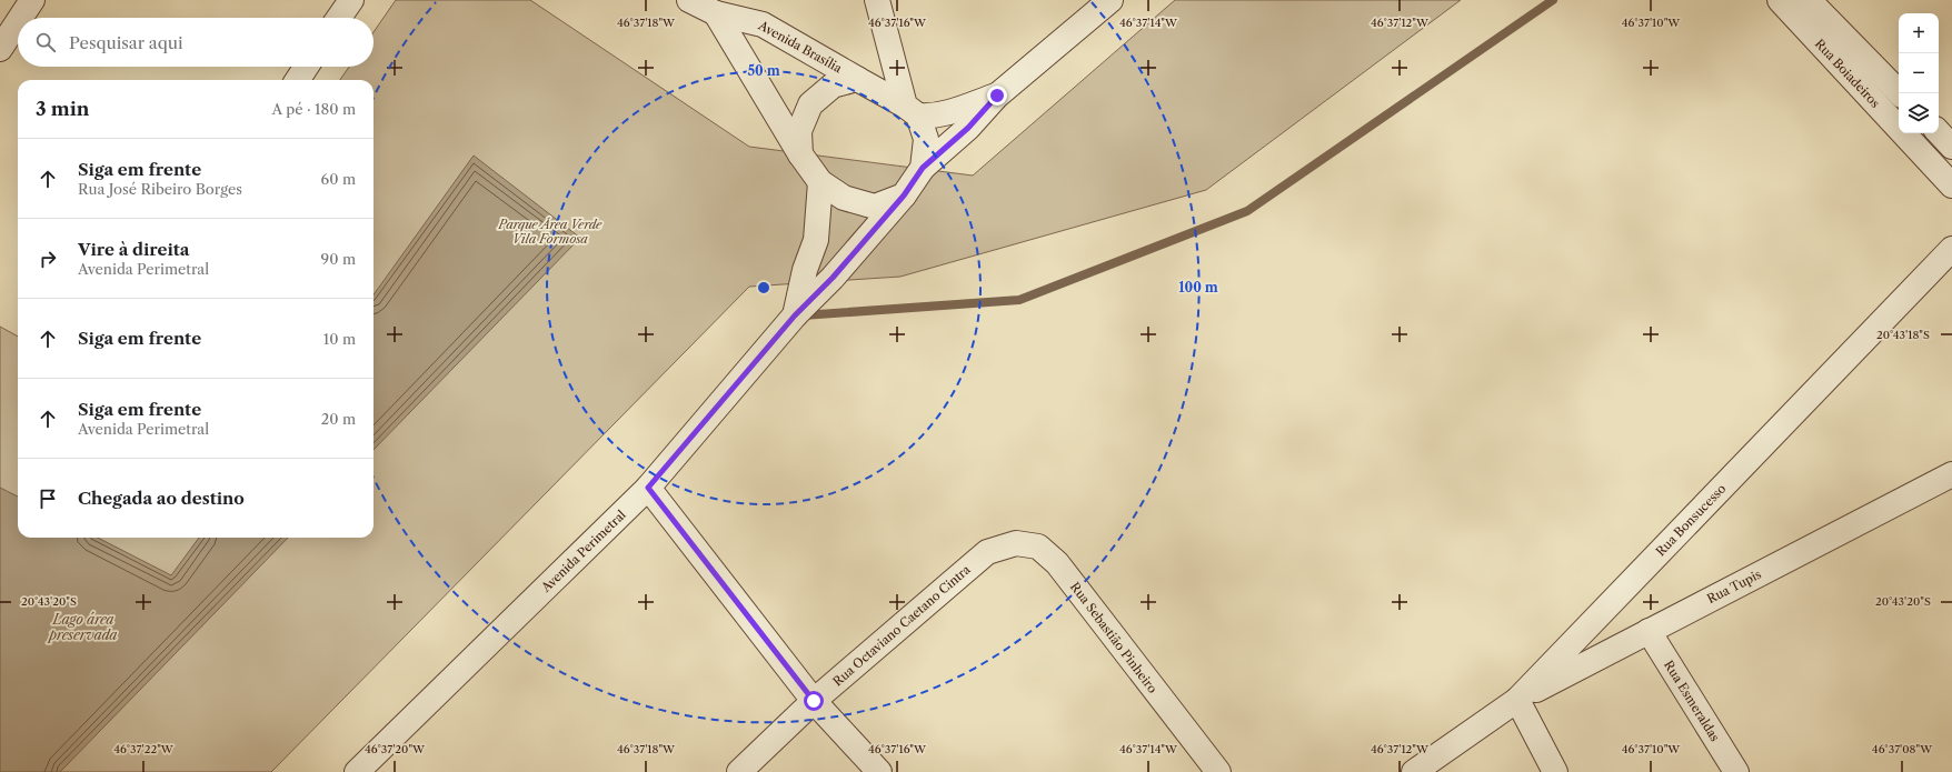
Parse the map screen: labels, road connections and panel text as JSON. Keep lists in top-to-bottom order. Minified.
{"streets":{"street":["Avenida Brasília","Rua Boiadeiros","Rua Bonsucesso","Avenida Perimetral","Rua Tupis","Rua Octaviano Caetano Cintra","Rua Sebastião Pinheiro","Rua Esmeraldas"]},"crossings":[["Avenida Brasília","Avenida Perimetral"],["Rua Bonsucesso","Rua Tupis"],["Rua Tupis","Rua Esmeraldas"],["Rua Octaviano Caetano Cintra","Rua Sebastião Pinheiro"]],"water":["Lago área preservada"],"parks":["Parque Área Verde Vila Formosa"],"page":{"map_buttons":["+","−"],"search":"Pesquisar aqui","heading":["3 min","A pé · 180 m"],"list":[["Siga em frente","Rua José Ribeiro Borges","60 m"],["Vire à direita","Avenida Perimetral","90 m"],["Siga em frente","10 m"],["Siga em frente","Avenida Perimetral","20 m"],"Chegada ao destino"]},"coordinates":["46°37'18\"W","46°37'16\"W","46°37'14\"W","46°37'12\"W","46°37'10\"W","20°43'18\"S","20°43'20\"S","46°37'22\"W","46°37'20\"W","46°37'08\"W"],"rings":["50 m","100 m"]}
